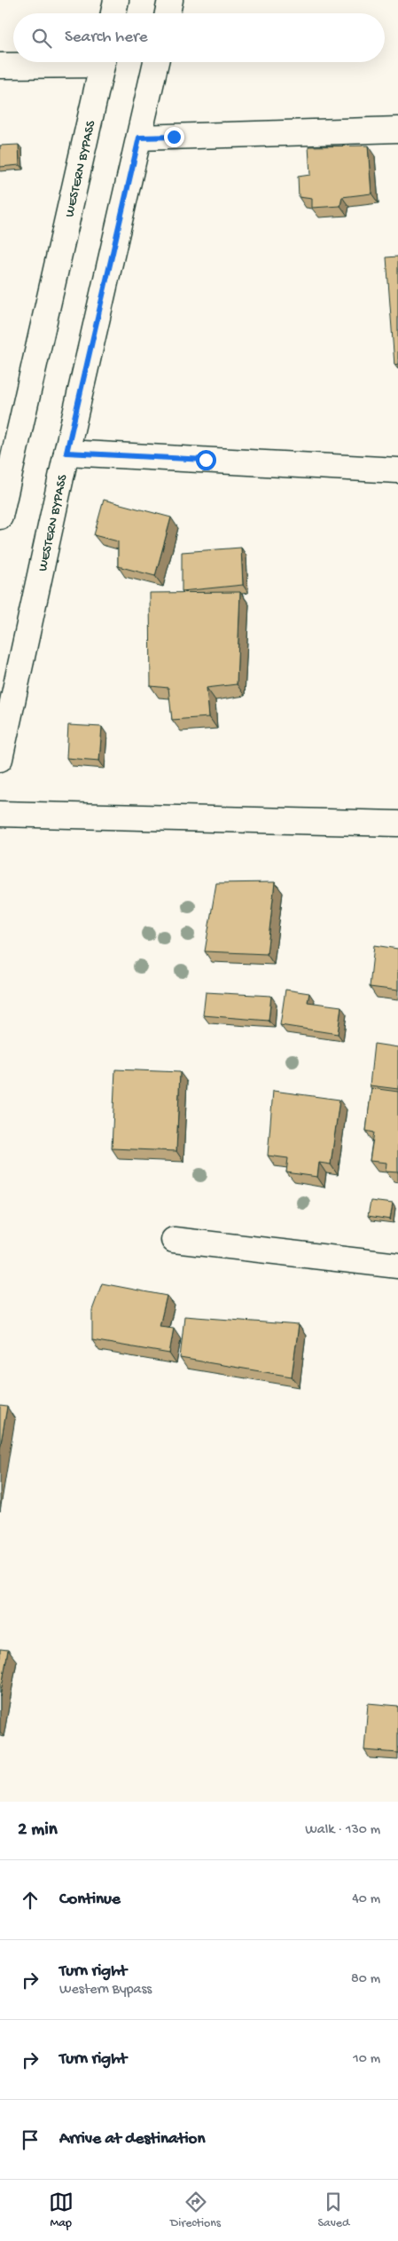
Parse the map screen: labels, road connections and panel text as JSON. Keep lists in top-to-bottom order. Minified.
{"streets":{"street":["WESTERN BYPASS"]},"page":{"search":"Search here","heading":["2 min","Walk · 130 m"],"list":[["Continue","40 m"],["Turn right","Western Bypass","80 m"],["Turn right","10 m"],"Arrive at destination"],"nav":["Map","Directions","Saved"]}}
